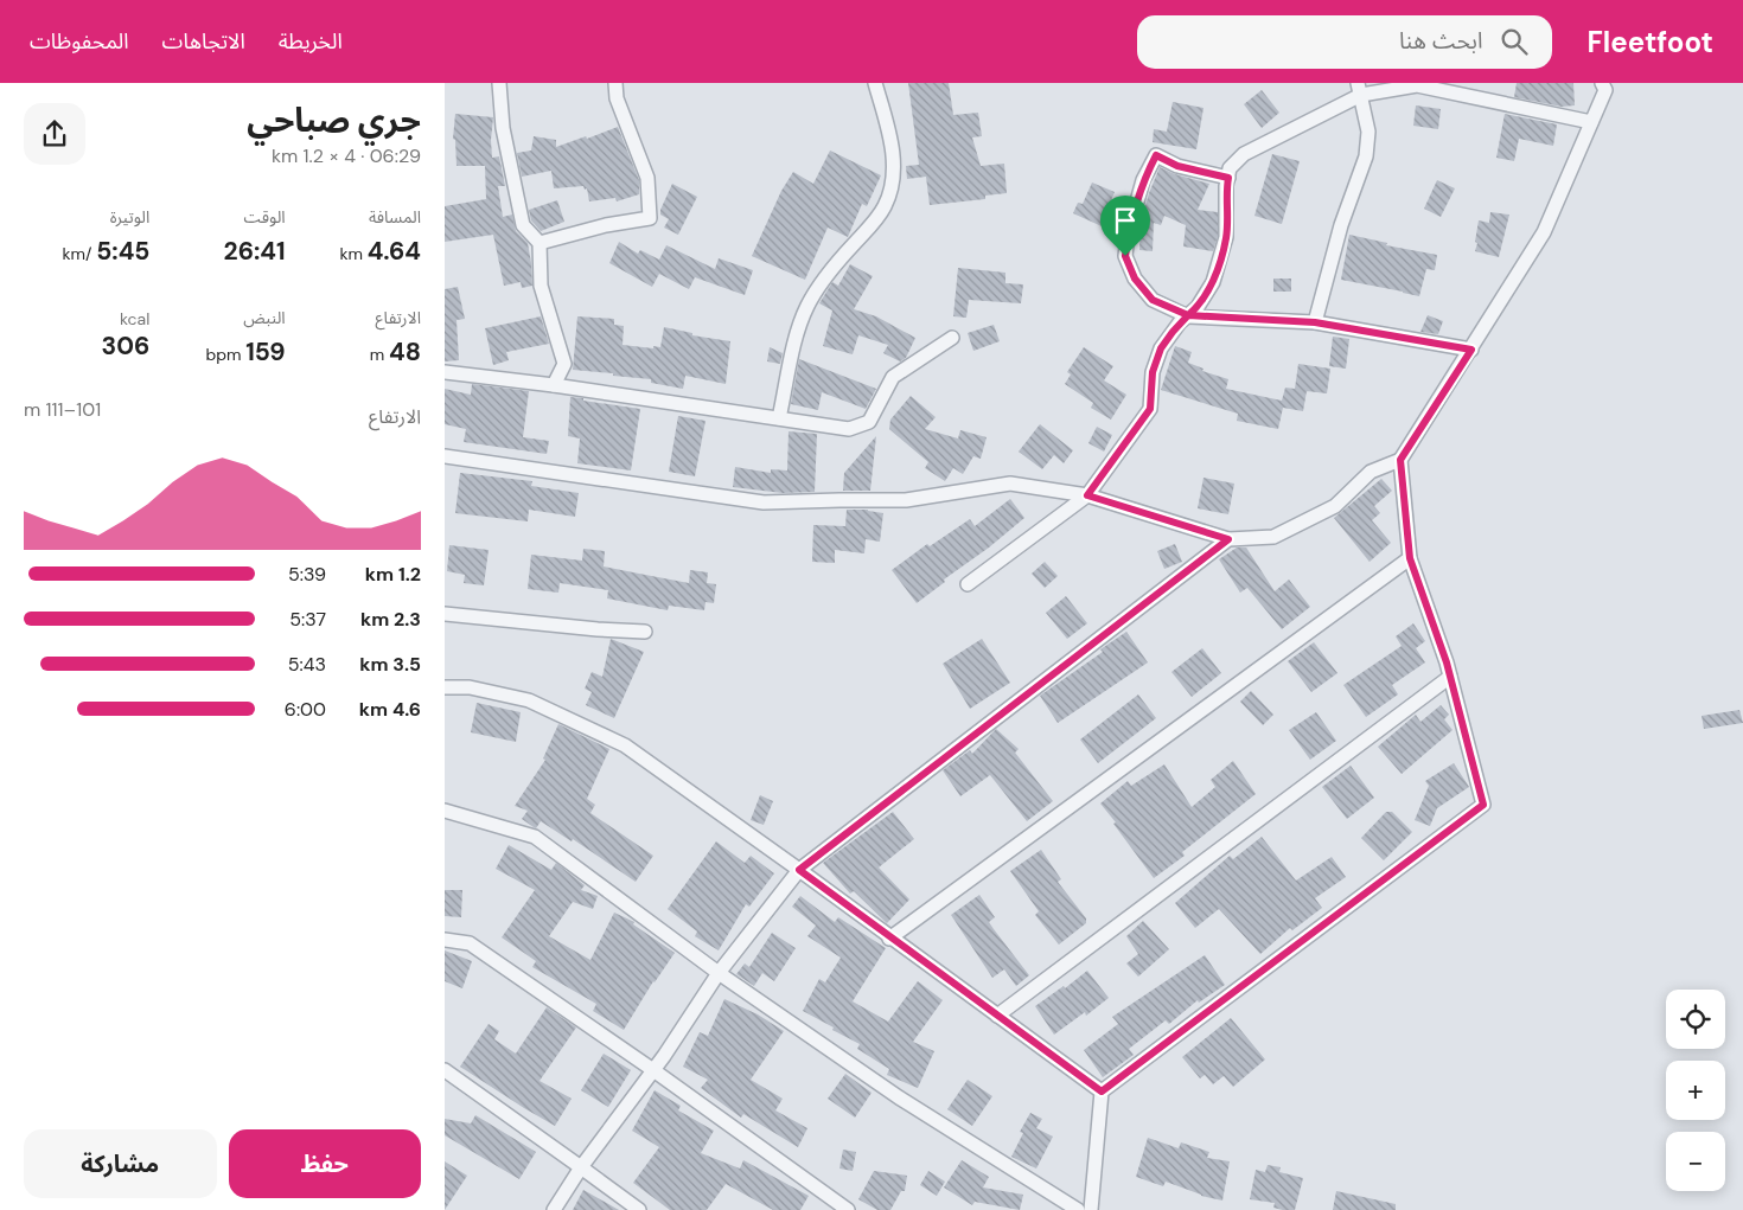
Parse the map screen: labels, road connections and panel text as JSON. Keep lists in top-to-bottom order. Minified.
{"page":{"header":"Fleetfoot","search":"ابحث هنا","nav":["الخريطة","الاتجاهات","المحفوظات"],"heading":["جري صباحي","06:29 · 4 × 1.2 km"],"stats":[["المسافة","4.64 km"],["الوقت","26:41"],["الوتيرة","5:45 /km"],["الارتفاع","48 m"],["النبض","159 bpm"],["kcal","306"]],"chart":["الارتفاع","101–111 m"],"list":[{"name":"1.2 km","note":"5:39"},{"name":"2.3 km","note":"5:37"},{"name":"3.5 km","note":"5:43"},{"name":"4.6 km","note":"6:00"}],"map_buttons":["+","−"],"buttons":["حفظ","مشاركة"]}}
